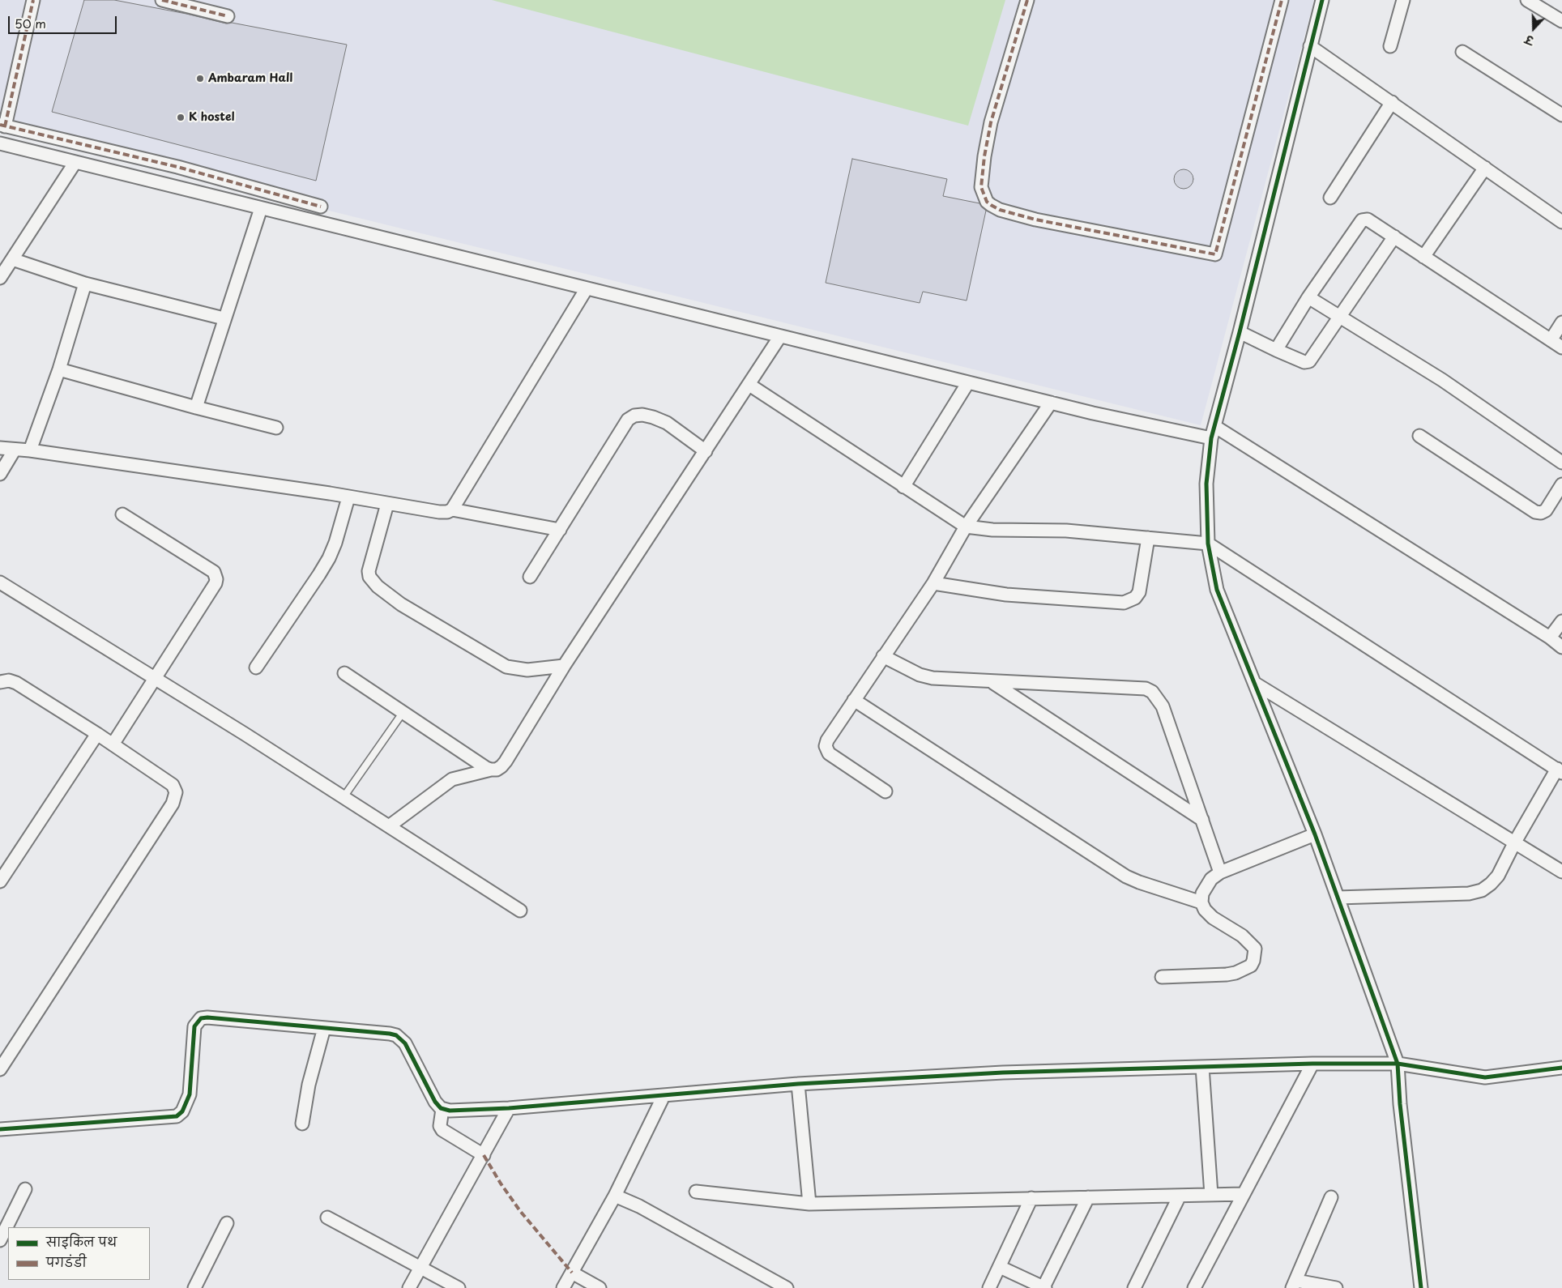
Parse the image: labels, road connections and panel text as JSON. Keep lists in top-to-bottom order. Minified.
{"places":["Ambaram Hall","K hostel"],"legend":["साइकिल पथ","पगडंडी"],"scale_bar":"50 m","north":"bottom"}
